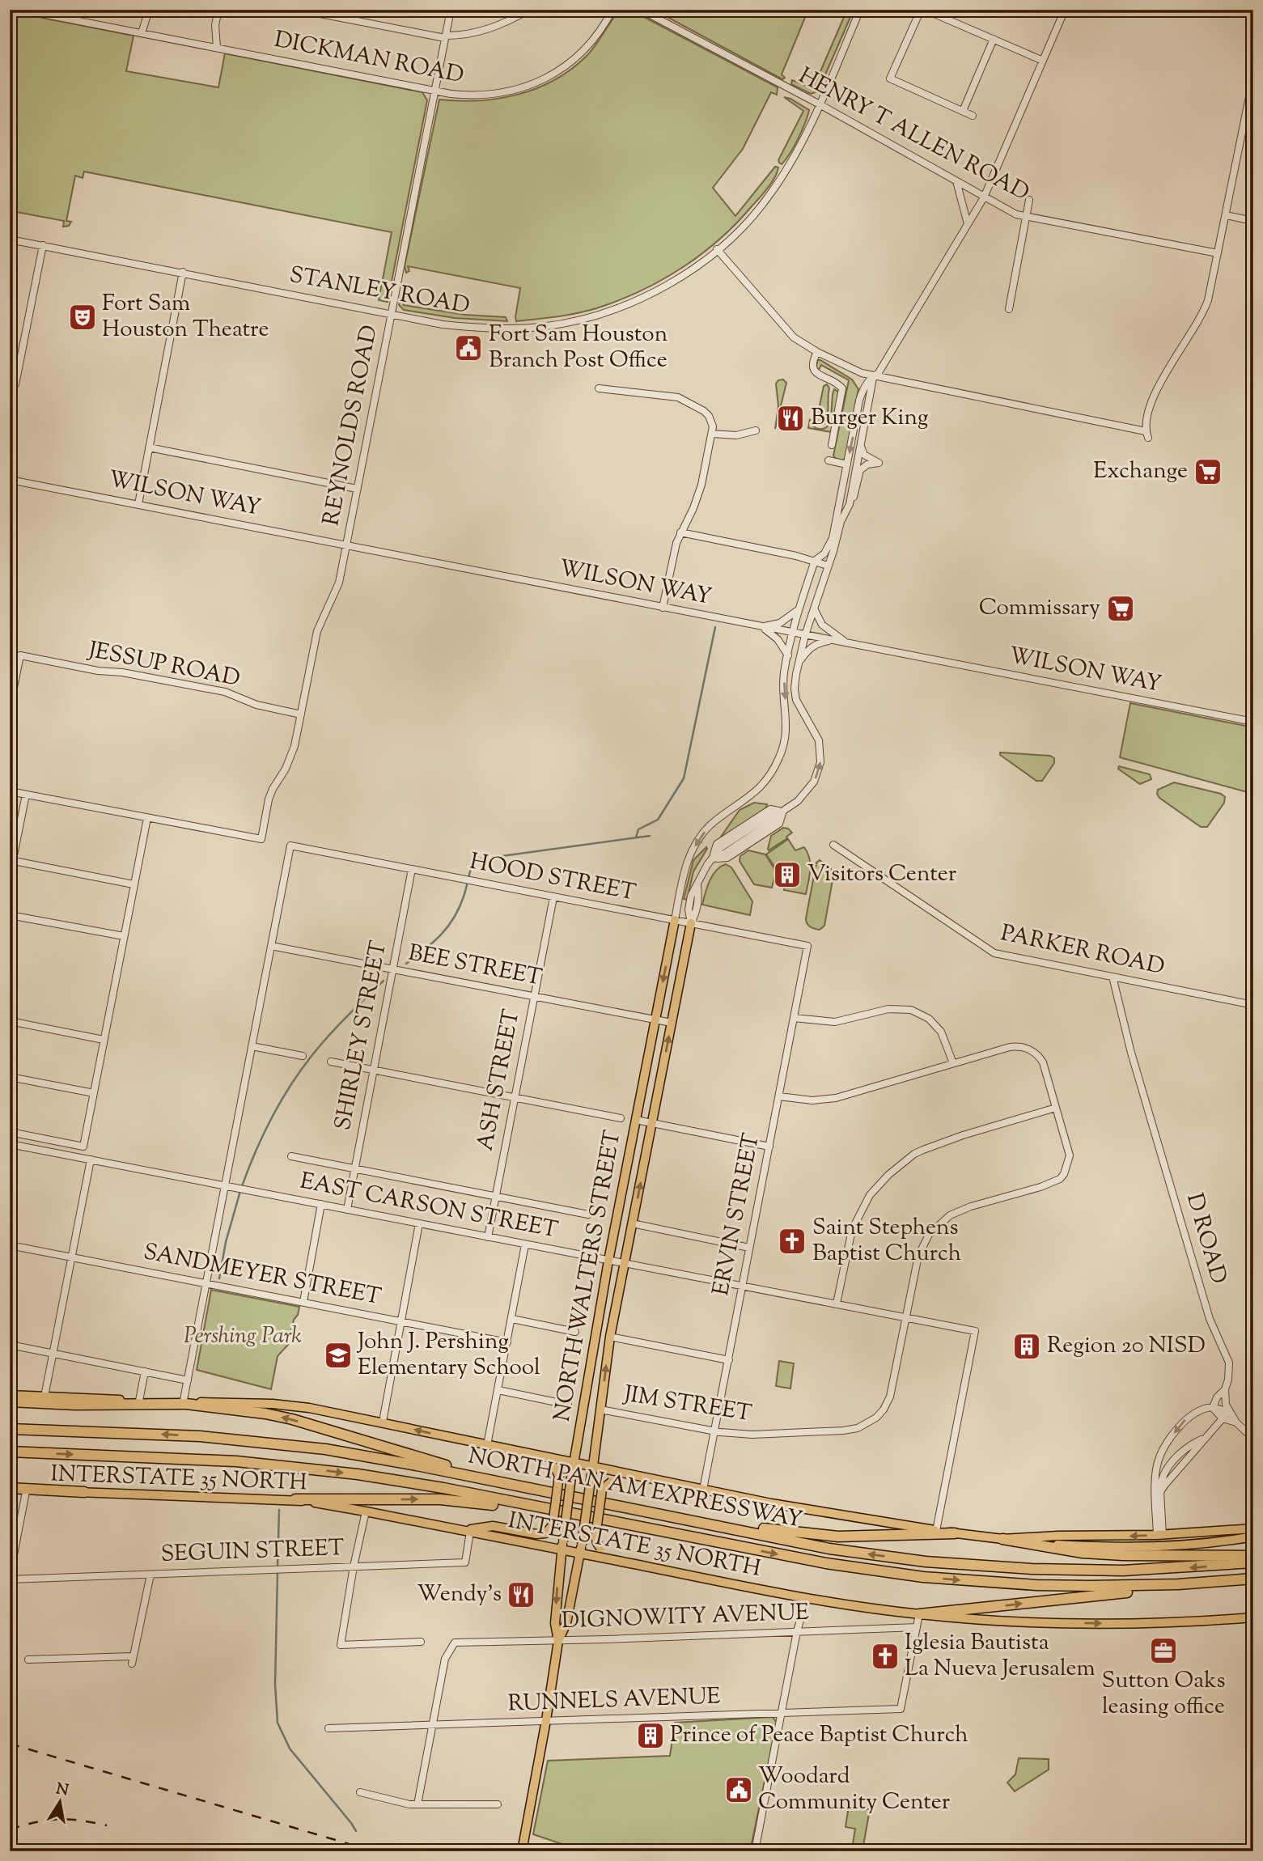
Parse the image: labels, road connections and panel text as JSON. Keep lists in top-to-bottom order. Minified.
{"streets":{"highway":["NORTH PAN AM EXPRESSWAY"],"main road":["NORTH WALTERS STREET","INTERSTATE 35 NORTH"],"street":["DICKMAN ROAD","HENRY T ALLEN ROAD","STANLEY ROAD","REYNOLDS ROAD","WILSON WAY","JESSUP ROAD","HOOD STREET","PARKER ROAD","BEE STREET","SHIRLEY STREET","ASH STREET","EAST CARSON STREET","ERVIN STREET","D ROAD","SANDMEYER STREET","JIM STREET","SEGUIN STREET","DIGNOWITY AVENUE","RUNNELS AVENUE"]},"crossings":[["DICKMAN ROAD","REYNOLDS ROAD"],["HENRY T ALLEN ROAD","STANLEY ROAD"],["STANLEY ROAD","REYNOLDS ROAD"],["REYNOLDS ROAD","WILSON WAY"],["REYNOLDS ROAD","JESSUP ROAD"],["HOOD STREET","BEE STREET"],["HOOD STREET","SHIRLEY STREET"],["HOOD STREET","ASH STREET"],["HOOD STREET","ERVIN STREET"],["HOOD STREET","NORTH WALTERS STREET"],["PARKER ROAD","D ROAD"],["BEE STREET","SHIRLEY STREET"],["BEE STREET","ASH STREET"],["BEE STREET","NORTH WALTERS STREET"],["SHIRLEY STREET","EAST CARSON STREET"],["ASH STREET","EAST CARSON STREET"],["EAST CARSON STREET","ERVIN STREET"],["EAST CARSON STREET","NORTH WALTERS STREET"],["EAST CARSON STREET","JIM STREET"],["ERVIN STREET","JIM STREET"],["NORTH WALTERS STREET","JIM STREET"],["NORTH WALTERS STREET","INTERSTATE 35 NORTH"],["NORTH WALTERS STREET","DIGNOWITY AVENUE"],["NORTH WALTERS STREET","RUNNELS AVENUE"],["INTERSTATE 35 NORTH","SEGUIN STREET"],["DIGNOWITY AVENUE","RUNNELS AVENUE"]],"parks":["Pershing Park"],"places":{"theatre":["Fort Sam Houston Theatre"],"public building":["Fort Sam Houston Branch Post Office","Woodard Community Center"],"restaurant":["Burger King","Wendy's"],"supermarket":["Exchange","Commissary"],"building":["Visitors Center","Region 20 NISD","Prince of Peace Baptist Church"],"church":["Saint Stephens Baptist Church","Iglesia Bautista La Nueva Jerusalem"],"school or university":["John J. Pershing Elementary School"],"office":["Sutton Oaks leasing office"]},"north":"top"}
